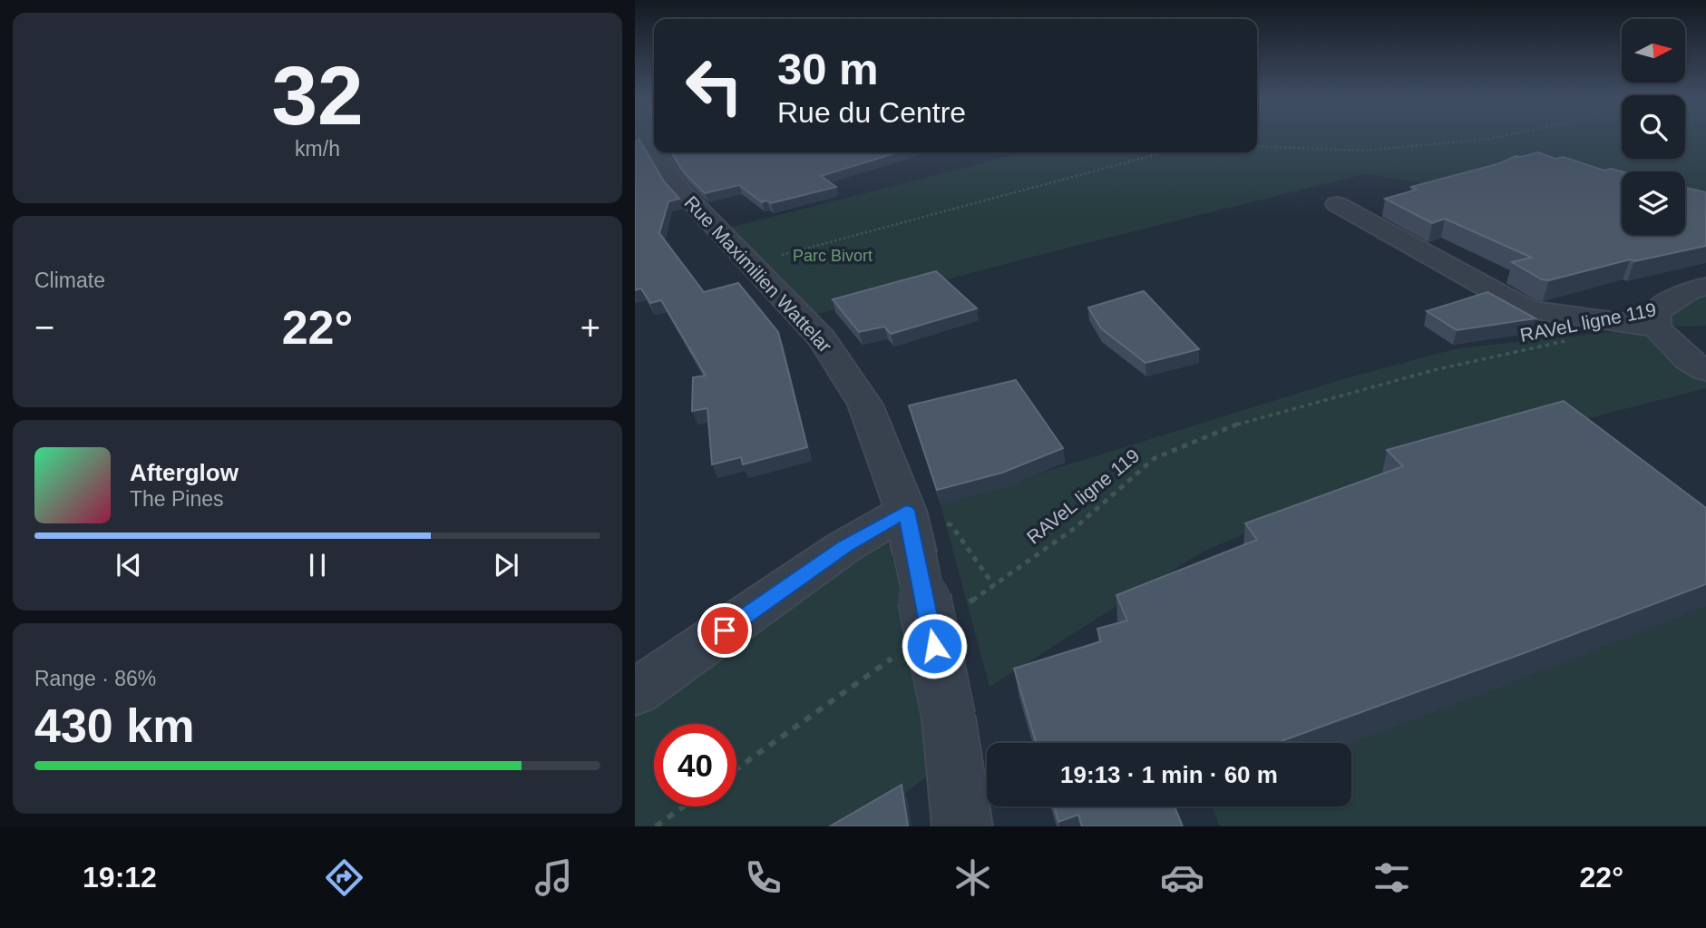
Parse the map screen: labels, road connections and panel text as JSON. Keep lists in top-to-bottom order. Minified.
{"streets":{"street":["Rue Maximilien Wattelar"],"path":["RAVeL ligne 119"]},"parks":["Parc Bivort"],"north":"right","page":{"tile":[["32","km/h"],"Climate",["Range · 86%","430 km"]],"turn":["30 m","Rue du Centre"],"heat":["−","22°","+"],"song":["Afterglow","The Pines"],"limit":"40","trip":"19:13 · 1 min · 60 m","tabs":["19:12","22°"]}}
